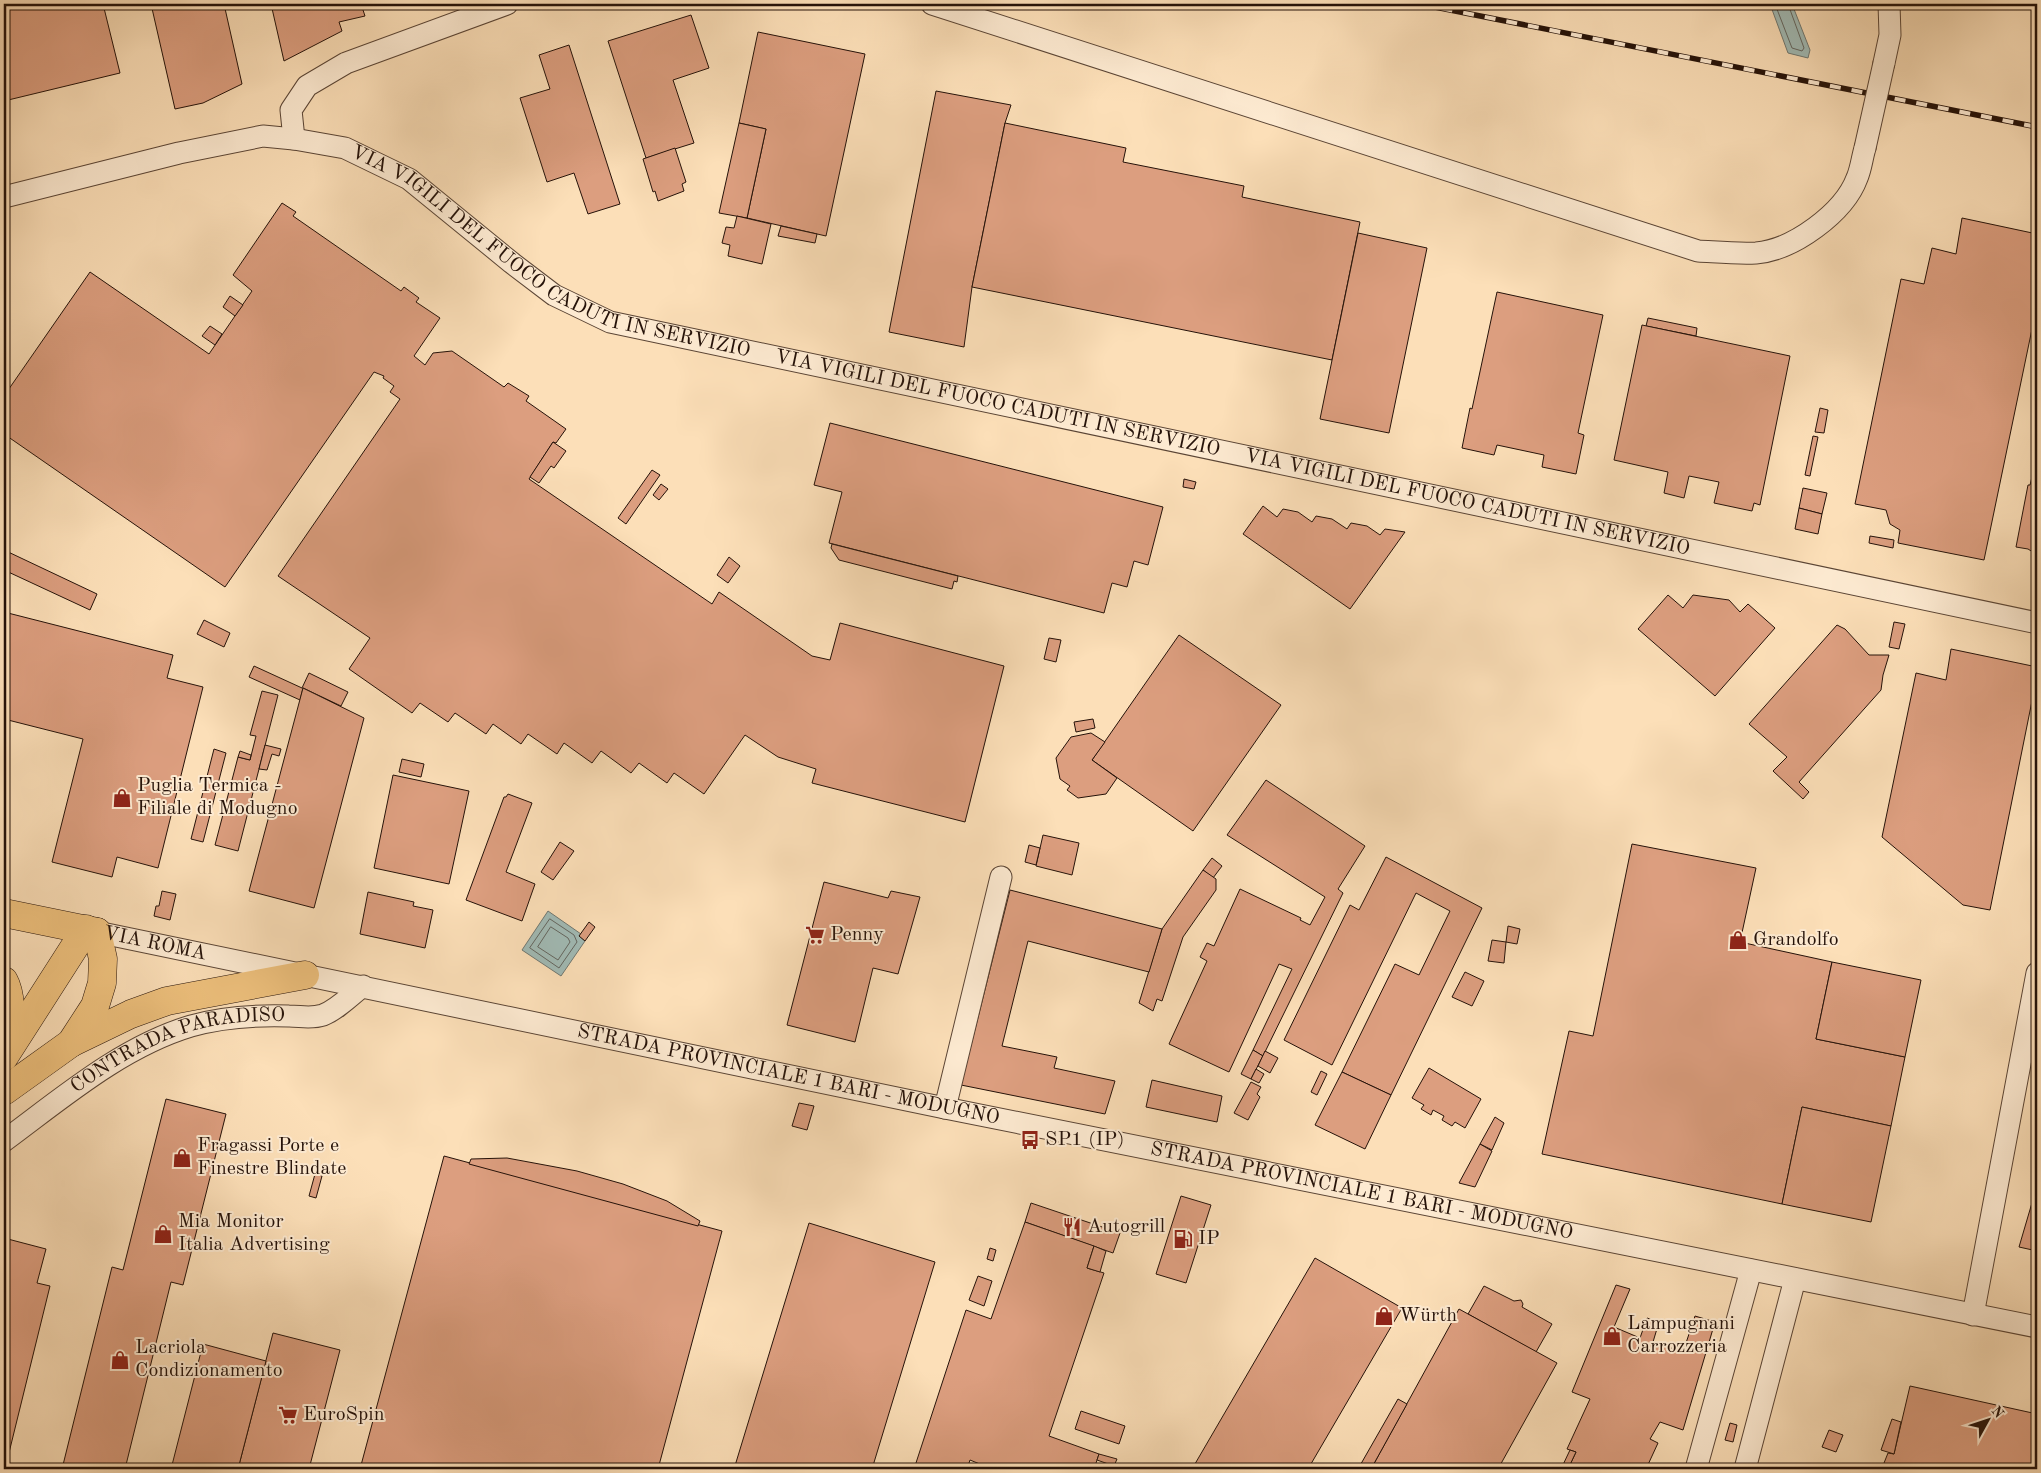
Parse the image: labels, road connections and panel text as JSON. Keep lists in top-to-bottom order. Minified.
{"streets":{"main road":["VIA ROMA"],"street":["VIA VIGILI DEL FUOCO CADUTI IN SERVIZIO","CONTRADA PARADISO","STRADA PROVINCIALE 1 BARI - MODUGNO"]},"crossings":[["VIA ROMA","STRADA PROVINCIALE 1 BARI - MODUGNO"],["CONTRADA PARADISO","STRADA PROVINCIALE 1 BARI - MODUGNO"]],"places":{"shop":["Puglia Termica - Filiale di Modugno","Grandolfo","Fragassi Porte e Finestre Blindate","Mia Monitor Italia Advertising","Würth","Lampugnani Carrozzeria","Lacriola Condizionamento"],"supermarket":["Penny","EuroSpin"],"bus stop":["SP1 (IP)"],"restaurant":["Autogrill"],"fuel station":["IP"]},"north":"top right"}
